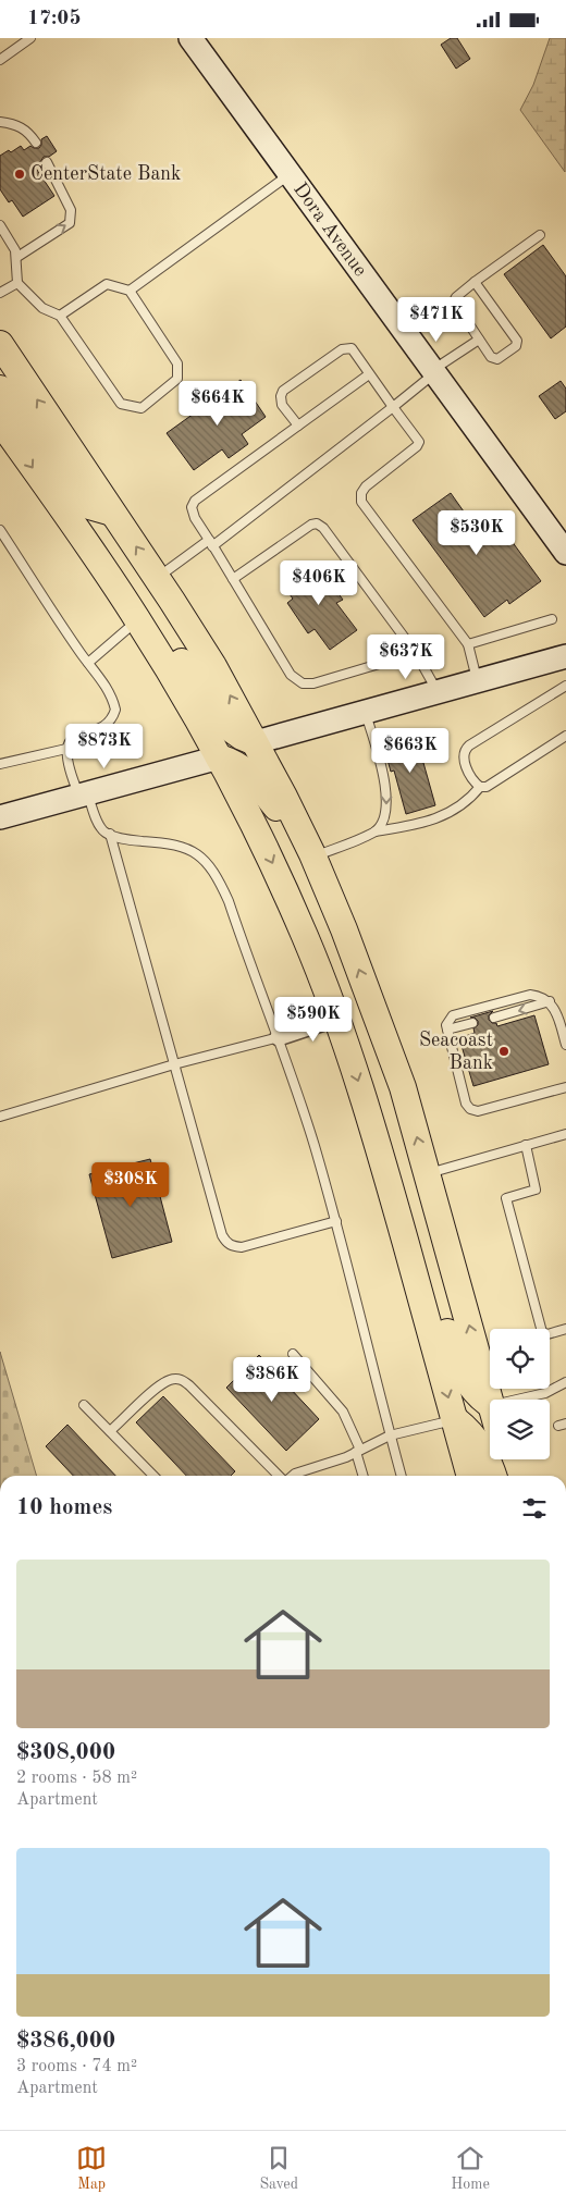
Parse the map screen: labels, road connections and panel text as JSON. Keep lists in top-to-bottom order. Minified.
{"streets":{"street":["Dora Avenue"]},"places":["CenterState Bank","Seacoast Bank"],"page":{"status":"17:05","price":["$471K","$664K","$530K","$406K","$637K","$873K","$663K","$590K","$308K","$386K"],"heading":"10 homes","list":[{"name":"$308,000","note":"2 rooms · 58 m² · Apartment"},{"name":"$386,000","note":"3 rooms · 74 m² · Apartment"}],"tabs":["Map","Saved","Home"]}}
